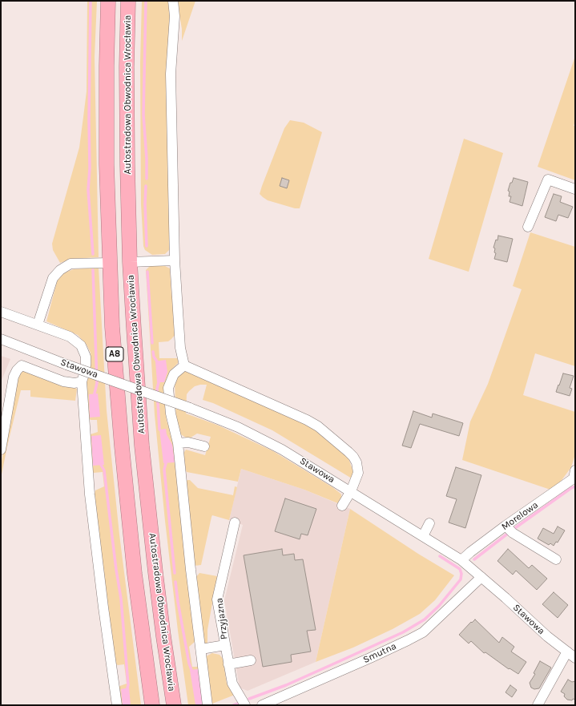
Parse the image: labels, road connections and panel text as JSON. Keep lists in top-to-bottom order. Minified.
{"streets":{"highway":["Autostradowa Obwodnica Wrocławia","A8"],"street":["Stawowa","Morelowa","Przyjazna","Smutna"]},"crossings":[["Stawowa","Morelowa"],["Stawowa","Smutna"]]}
